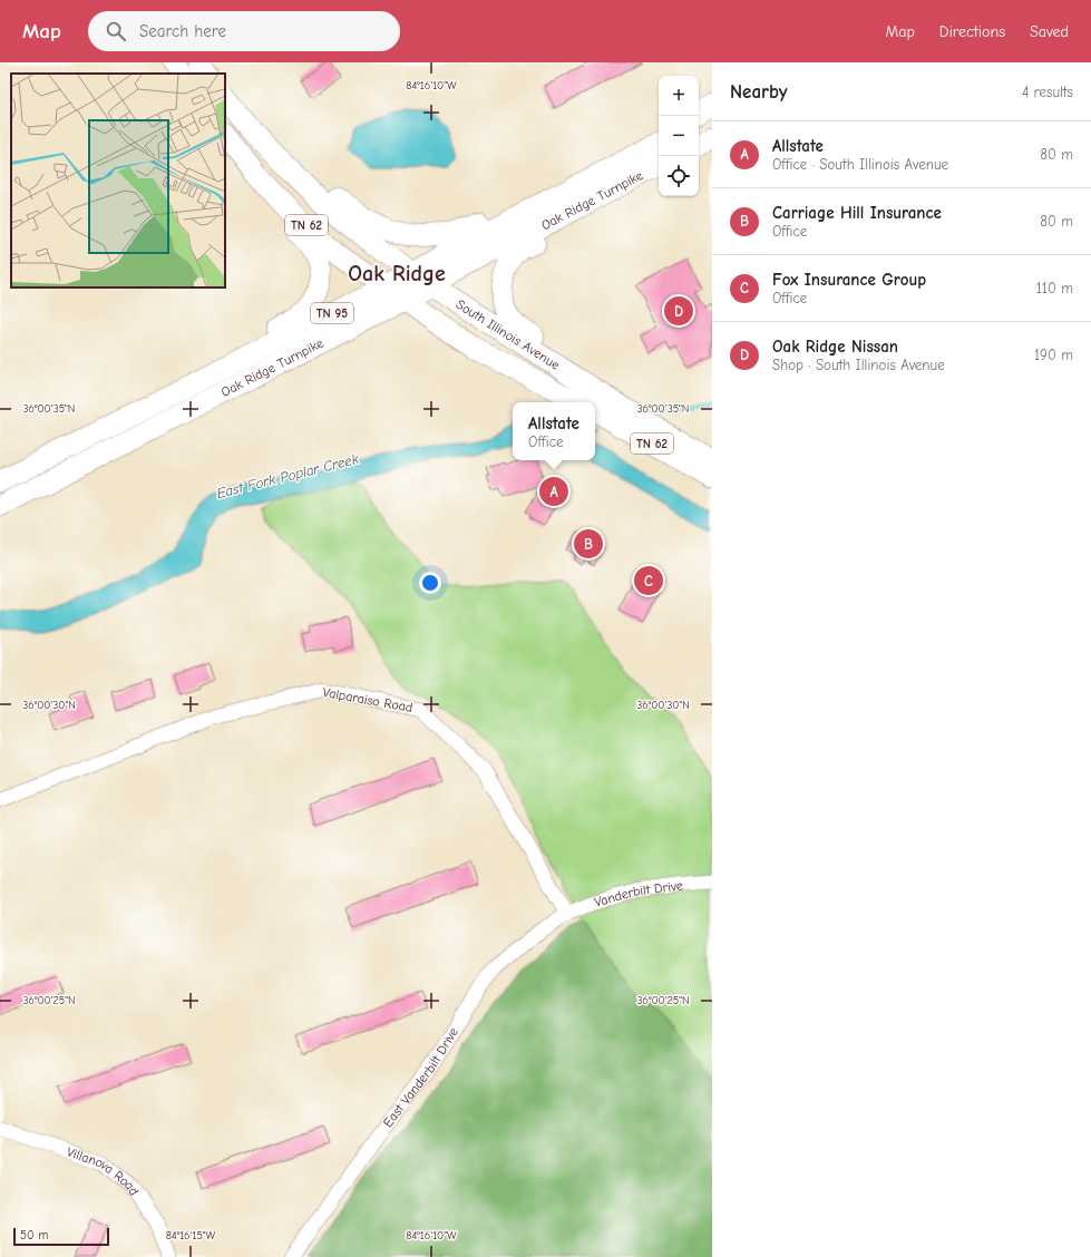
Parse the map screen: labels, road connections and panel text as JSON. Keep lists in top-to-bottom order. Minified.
{"streets":{"highway":["Oak Ridge Turnpike","TN 62","TN 95","South Illinois Avenue"],"street":["Valparaiso Road","Vanderbilt Drive","East Vanderbilt Drive","Villanova Road"]},"crossings":[["Oak Ridge Turnpike","TN 62"],["Oak Ridge Turnpike","South Illinois Avenue"],["TN 62","South Illinois Avenue"],["Valparaiso Road","Vanderbilt Drive"],["Valparaiso Road","East Vanderbilt Drive"],["Vanderbilt Drive","East Vanderbilt Drive"]],"districts":["Oak Ridge"],"water":["East Fork Poplar Creek"],"scale_bar":"50 m","page":{"header":"Map","search":"Search here","nav":["Map","Directions","Saved"],"heading":["Nearby","4 results"],"map_buttons":["+","−"],"list":[{"mark":"A","name":"Allstate","note":"Office · South Illinois Avenue","value":"80 m"},{"mark":"B","name":"Carriage Hill Insurance","note":"Office","value":"80 m"},{"mark":"C","name":"Fox Insurance Group","note":"Office","value":"110 m"},{"mark":"D","name":"Oak Ridge Nissan","note":"Shop · South Illinois Avenue","value":"190 m"}],"pins":["D","A","B","C"],"popup":["Allstate","Office"],"scale":"50 m"},"coordinates":["84°16'10\"W","36°00'35\"N","36°00'30\"N","36°00'25\"N","84°16'15\"W"]}
